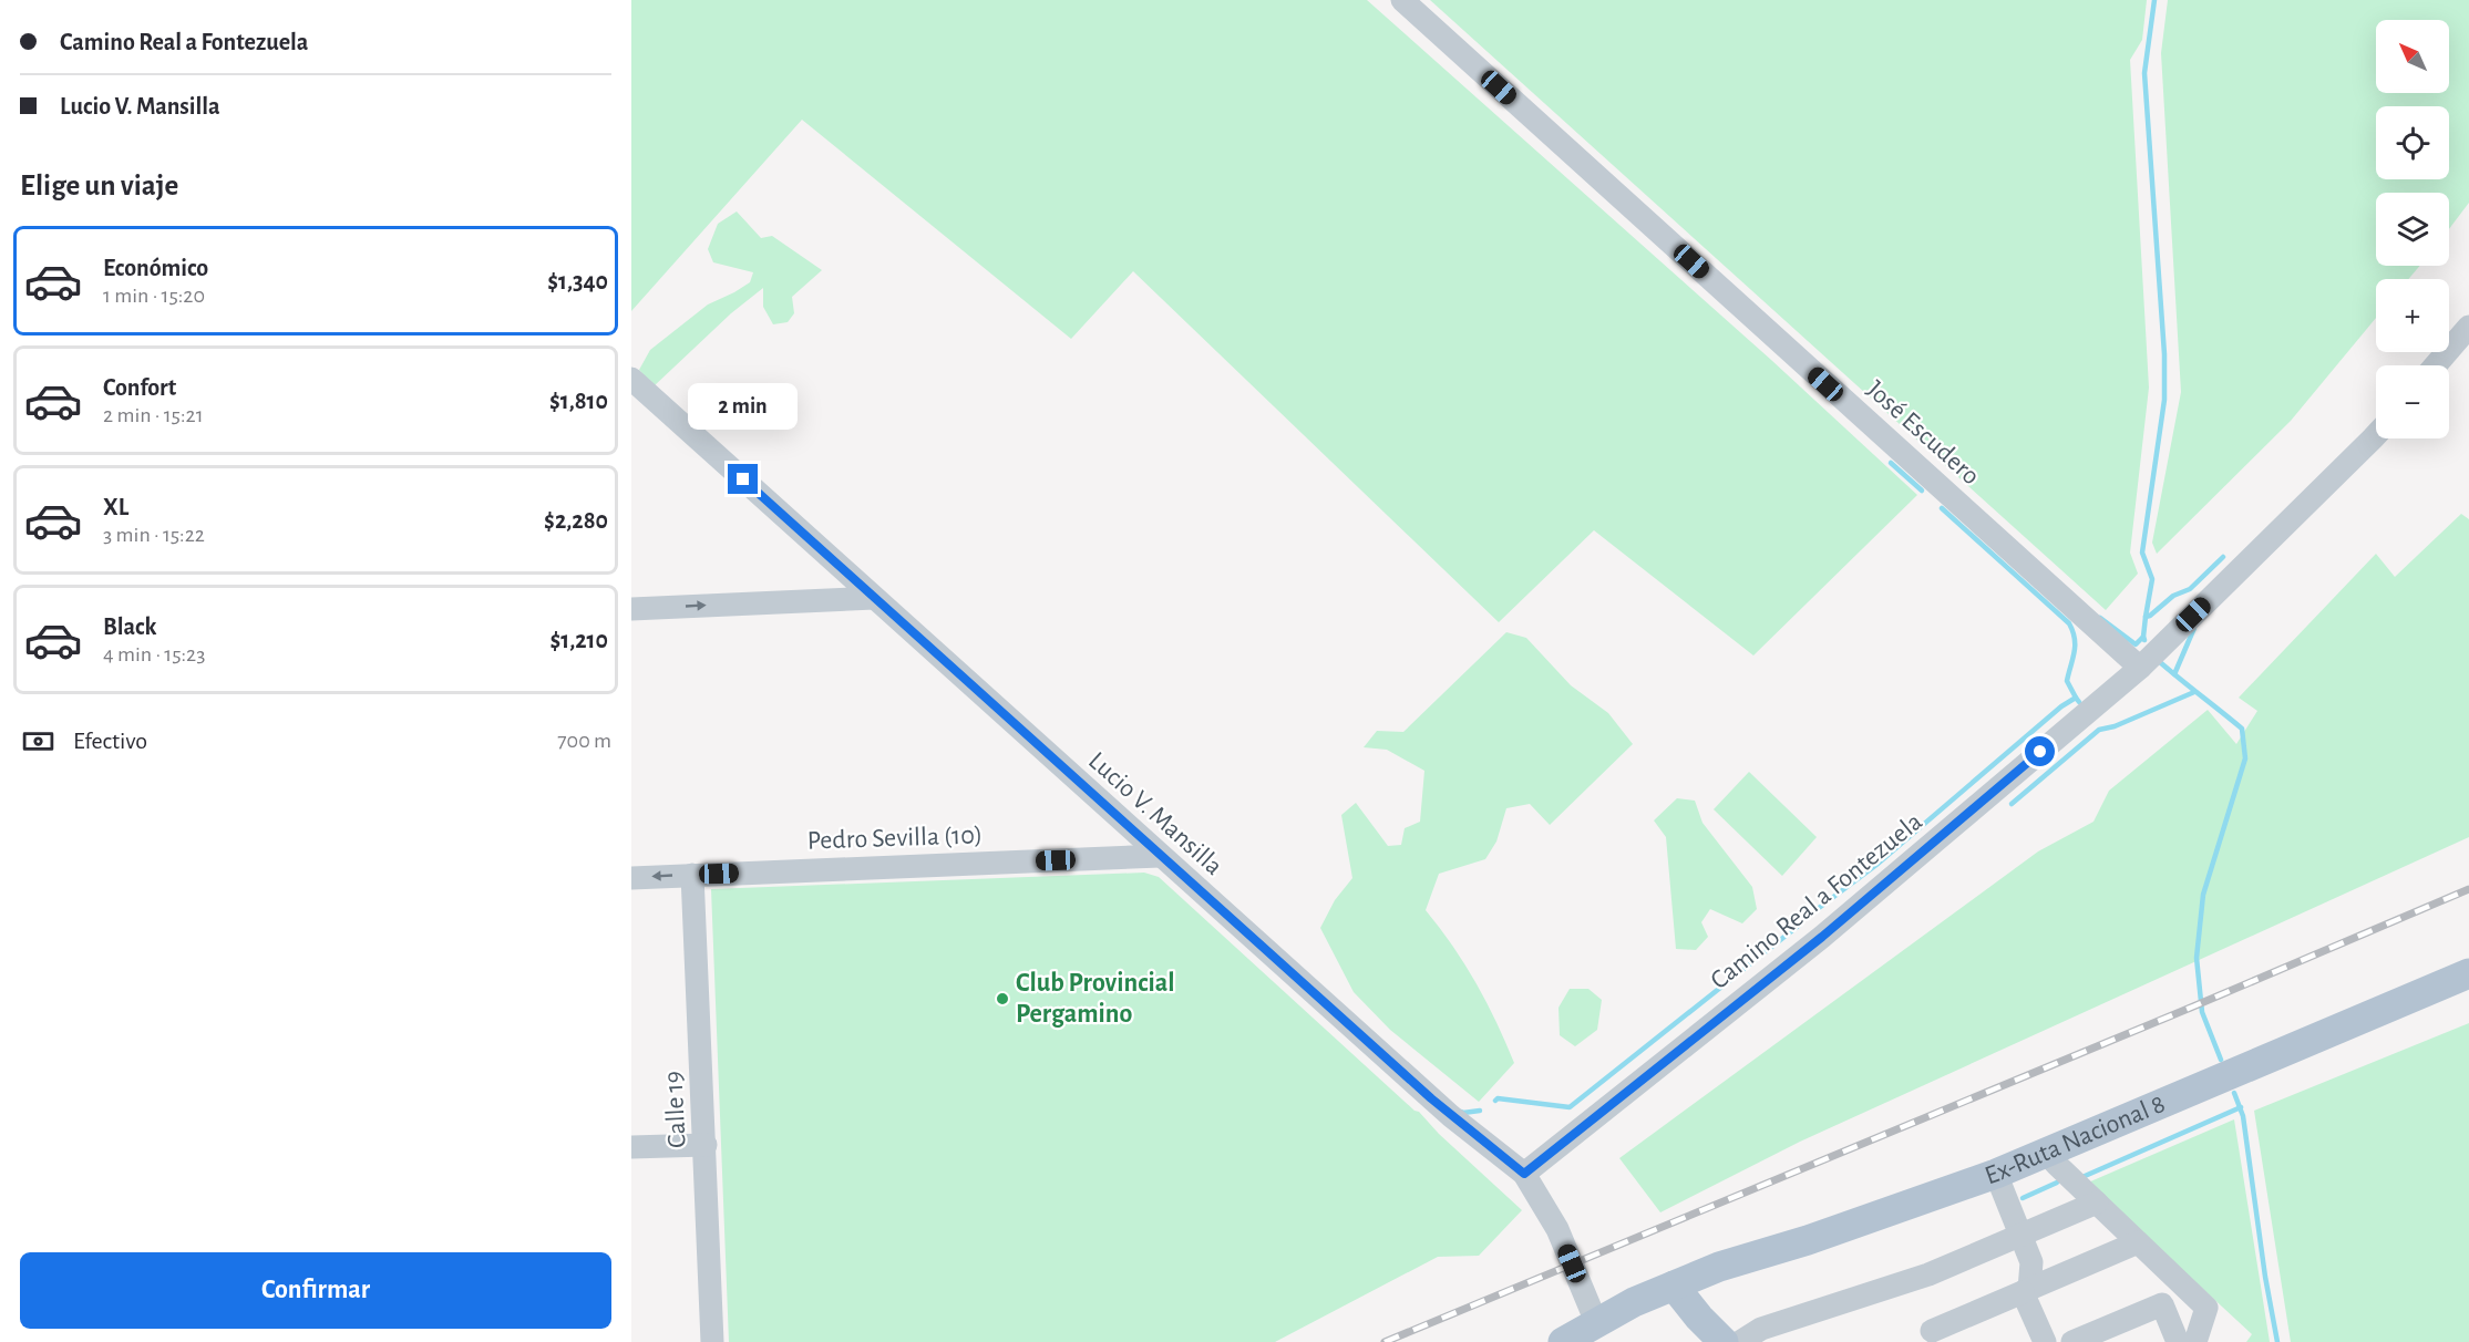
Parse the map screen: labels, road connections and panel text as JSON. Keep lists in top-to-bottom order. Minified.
{"streets":{"main road":["Ex-Ruta Nacional 8"],"street":["José Escudero","Lucio V. Mansilla","Pedro Sevilla (10)","Camino Real a Fontezuela","Calle 19"]},"crossings":[["José Escudero","Camino Real a Fontezuela"],["Lucio V. Mansilla","Pedro Sevilla (10)"],["Lucio V. Mansilla","Camino Real a Fontezuela"],["Lucio V. Mansilla","Ex-Ruta Nacional 8"],["Pedro Sevilla (10)","Calle 19"]],"places":["Club Provincial Pergamino"],"north":"top left","page":{"banner":["Camino Real a Fontezuela","Lucio V. Mansilla"],"map_buttons":["+","−"],"heading":"Elige un viaje","list":[{"name":"Económico","note":"1 min · 15:20","value":"$1,340"},{"name":"Confort","note":"2 min · 15:21","value":"$1,810"},{"name":"XL","note":"3 min · 15:22","value":"$2,280"},{"name":"Black","note":"4 min · 15:23","value":"$1,210"}],"bubble":"2 min","pay":["Efectivo","700 m"],"buttons":"Confirmar"}}
